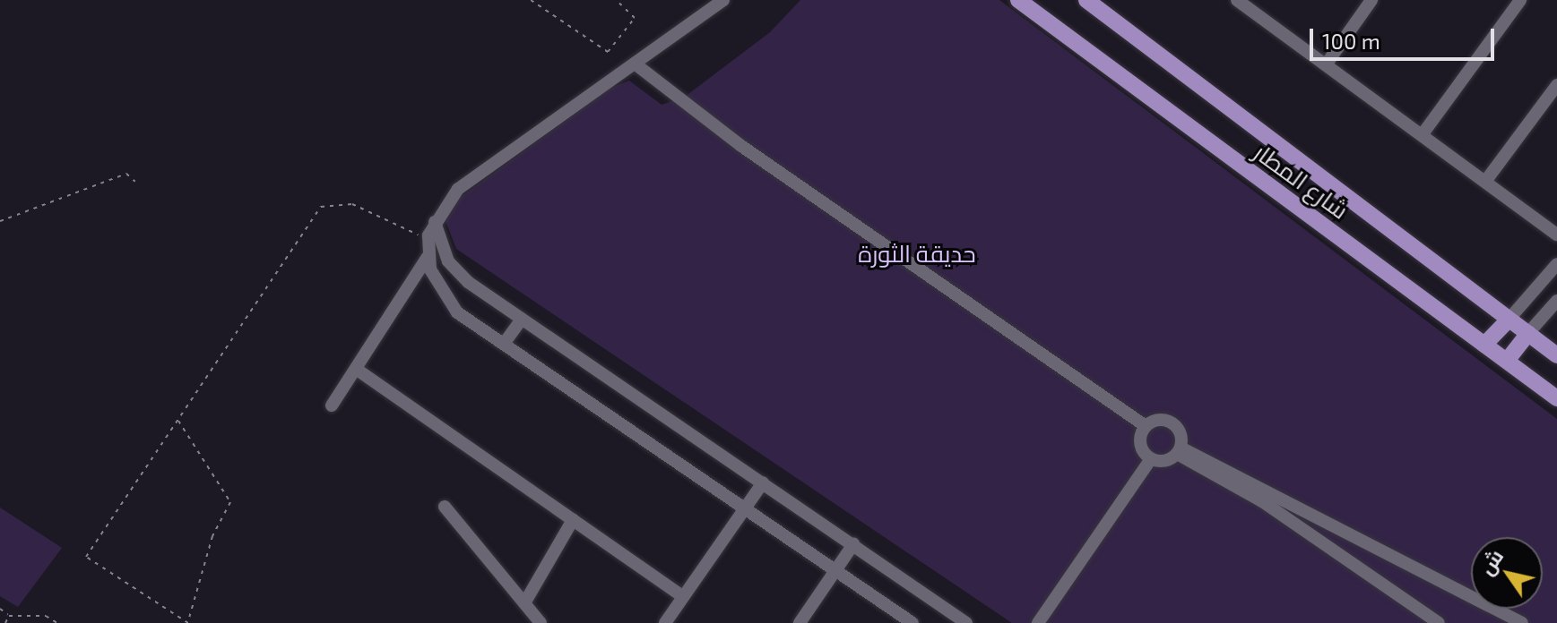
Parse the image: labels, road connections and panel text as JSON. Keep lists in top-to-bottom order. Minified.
{"streets":{"main road":["شارع المطار"]},"parks":["حديقة الثورة"],"scale_bar":"100 m","north":"top left"}
